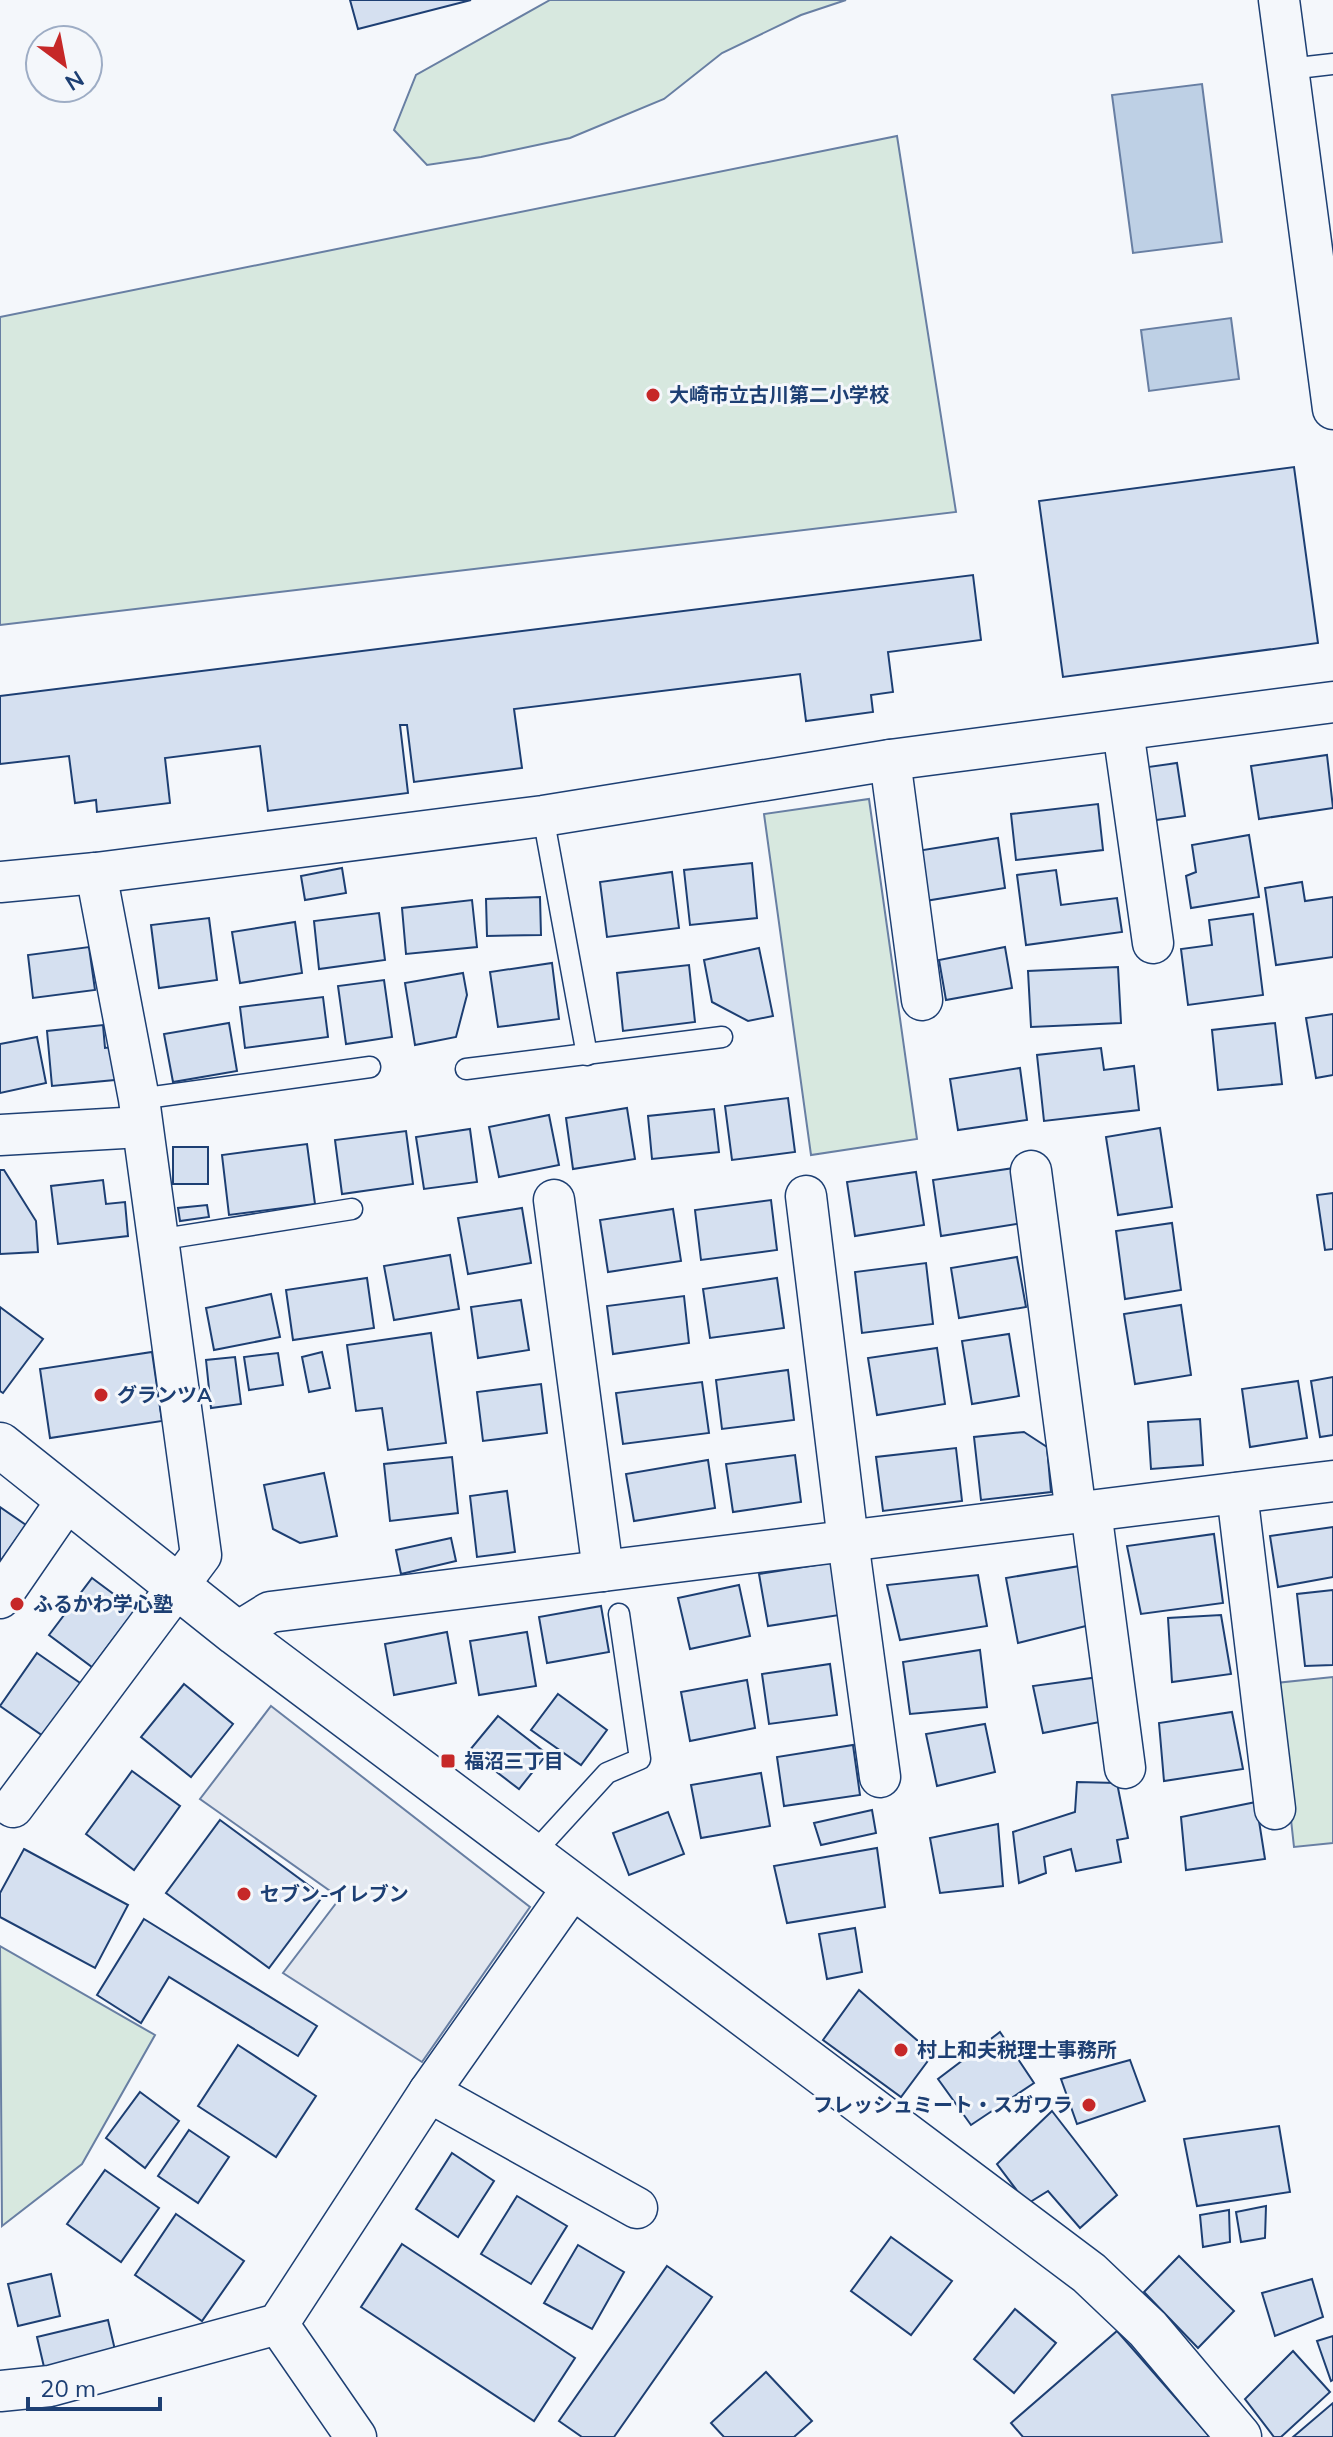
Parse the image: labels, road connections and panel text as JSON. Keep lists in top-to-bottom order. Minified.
{"places":{"other":["大崎市立古川第二小学校","グランツA","ふるかわ学心塾","セブン-イレブン","村上和夫税理士事務所","フレッシュミート・スガワラ"],"transit":["福沼三丁目"]},"scale_bar":"20 m","north":"bottom right"}
